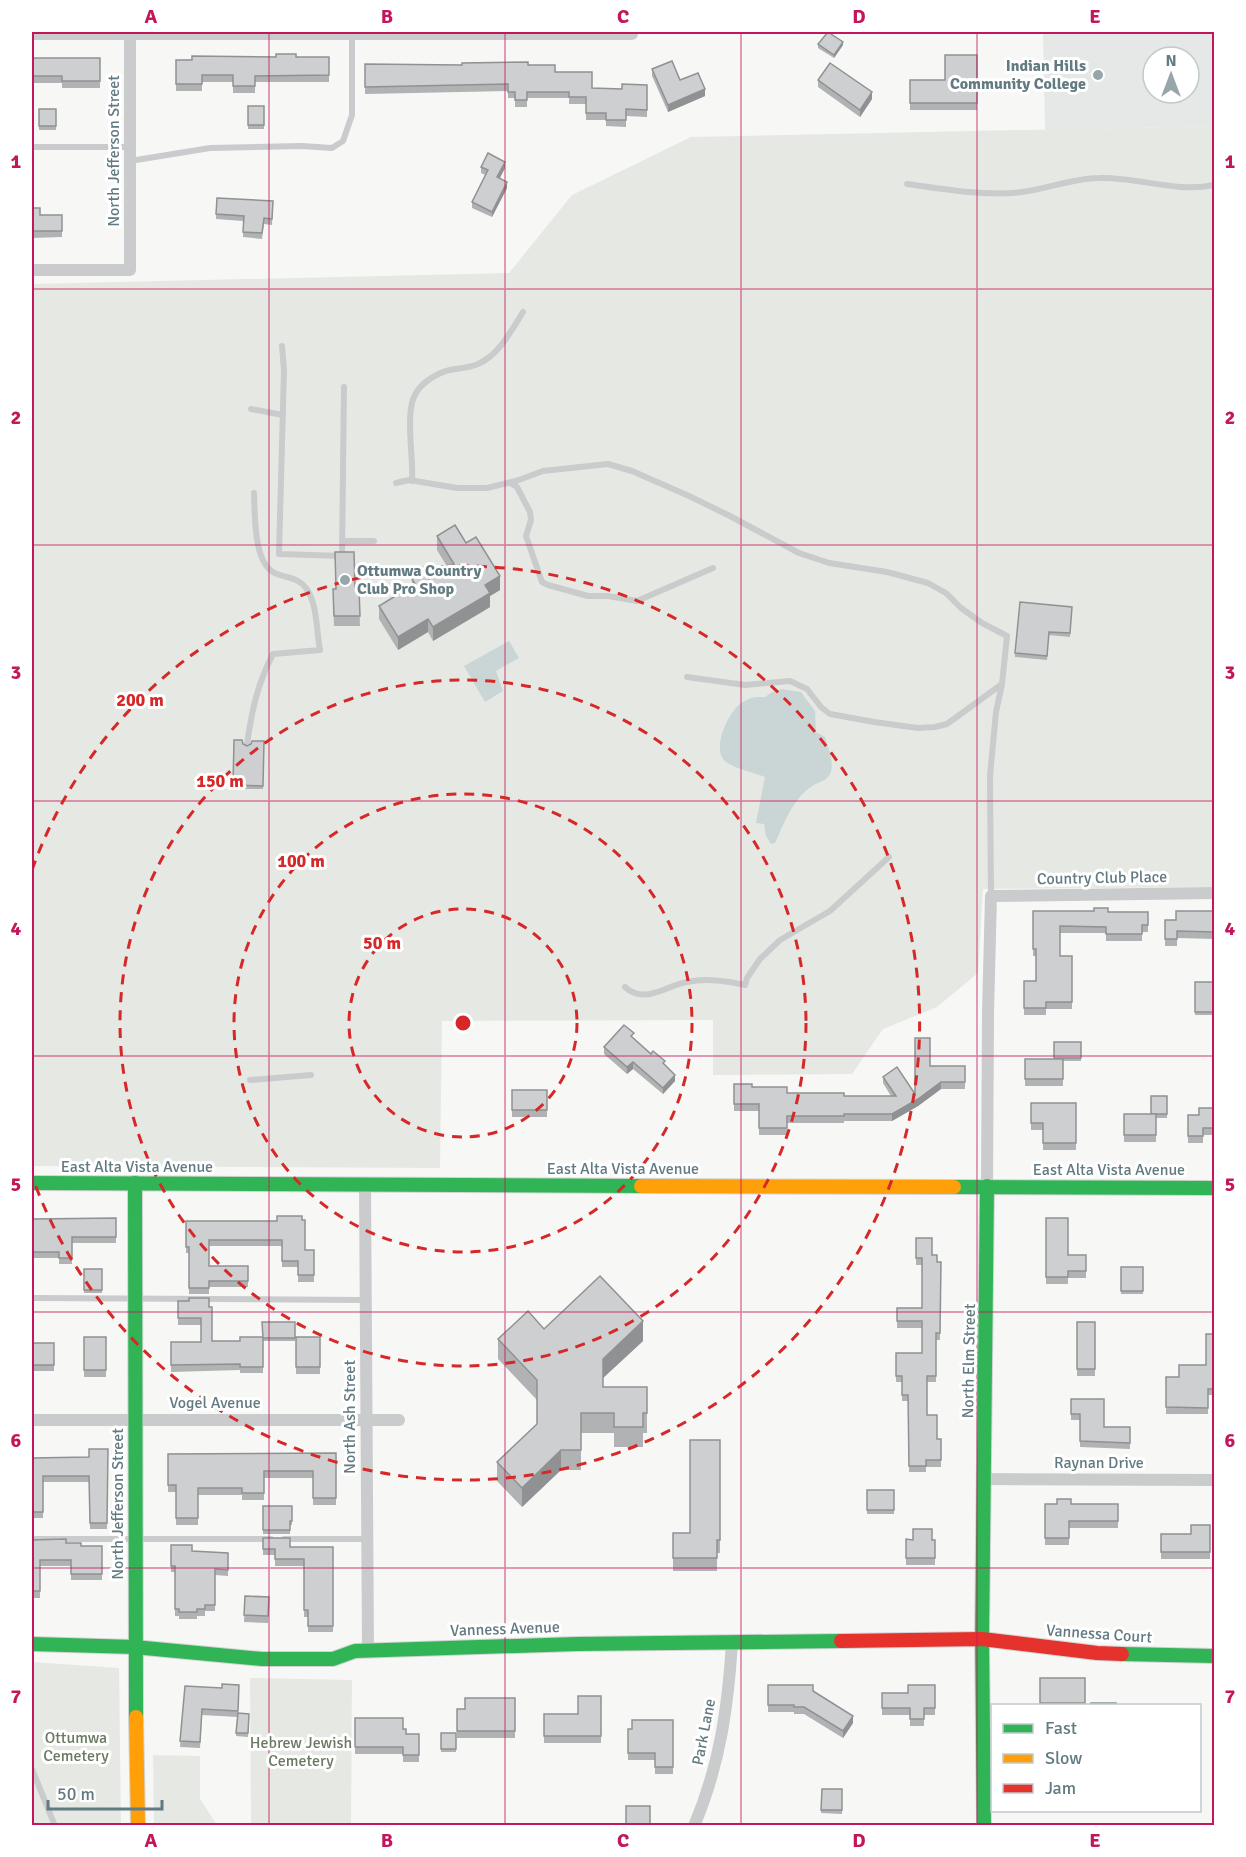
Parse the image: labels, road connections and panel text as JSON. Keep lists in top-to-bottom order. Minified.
{"streets":{"street":["North Jefferson Street","Country Club Place","East Alta Vista Avenue","North Elm Street","Vogel Avenue","North Ash Street","Raynan Drive","Vanness Avenue","Vannessa Court","Park Lane"]},"crossings":[["North Jefferson Street","East Alta Vista Avenue"],["North Jefferson Street","Vogel Avenue"],["North Jefferson Street","Vanness Avenue"],["Country Club Place","North Elm Street"],["East Alta Vista Avenue","North Elm Street"],["East Alta Vista Avenue","North Ash Street"],["North Elm Street","Raynan Drive"],["North Elm Street","Vanness Avenue"],["North Elm Street","Vannessa Court"],["Vogel Avenue","North Ash Street"],["North Ash Street","Vanness Avenue"],["Vanness Avenue","Vannessa Court"],["Vanness Avenue","Park Lane"]],"parks":["Ottumwa Cemetery","Hebrew Jewish Cemetery"],"places":["Indian Hills Community College","Ottumwa Country Club Pro Shop"],"legend":["Fast","Slow","Jam"],"scale_bar":"50 m","north":"top","grid":{"columns":["A","B","C","D","E"],"rows":["1","2","3","4","5","6","7"]},"rings":["200 m","150 m","100 m","50 m"]}
